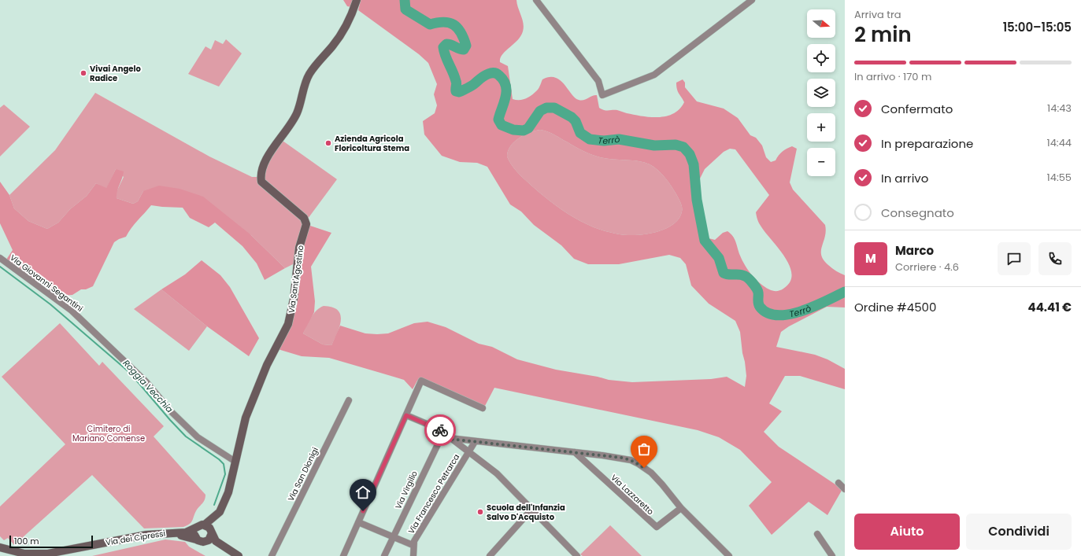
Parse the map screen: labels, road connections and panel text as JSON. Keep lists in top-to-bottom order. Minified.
{"streets":{"street":["Via Sant'Agostino","Via Giovanni Segantini","Via San Dionigi","Via Virgilio","Via Francesco Petrarca","Via Lazzaretto","Via dei Cipressi"]},"crossings":[["Via Sant'Agostino","Via Giovanni Segantini"],["Via Sant'Agostino","Via dei Cipressi"]],"water":["Terrò","Roggia Vecchia"],"parks":["Cimitero di Mariano Comense"],"places":["Vivai Angelo Radice","Azienda Agricola Floricoltura Stema","Scuola dell'Infanzia Salvo D'Acquisto"],"scale_bar":"100 m","north":"right","page":{"heading":["2 min","Arriva tra","15:00–15:05"],"panel":["Marco","Corriere · 4.6","Ordine #4500","44.41 €"],"map_buttons":["+","−"],"bar":"In arrivo · 170 m","list":[["Confermato","14:43"],["In preparazione","14:44"],["In arrivo","14:55"],"Consegnato"],"round":"M","buttons":["Aiuto","Condividi"],"scale":"100 m"}}
